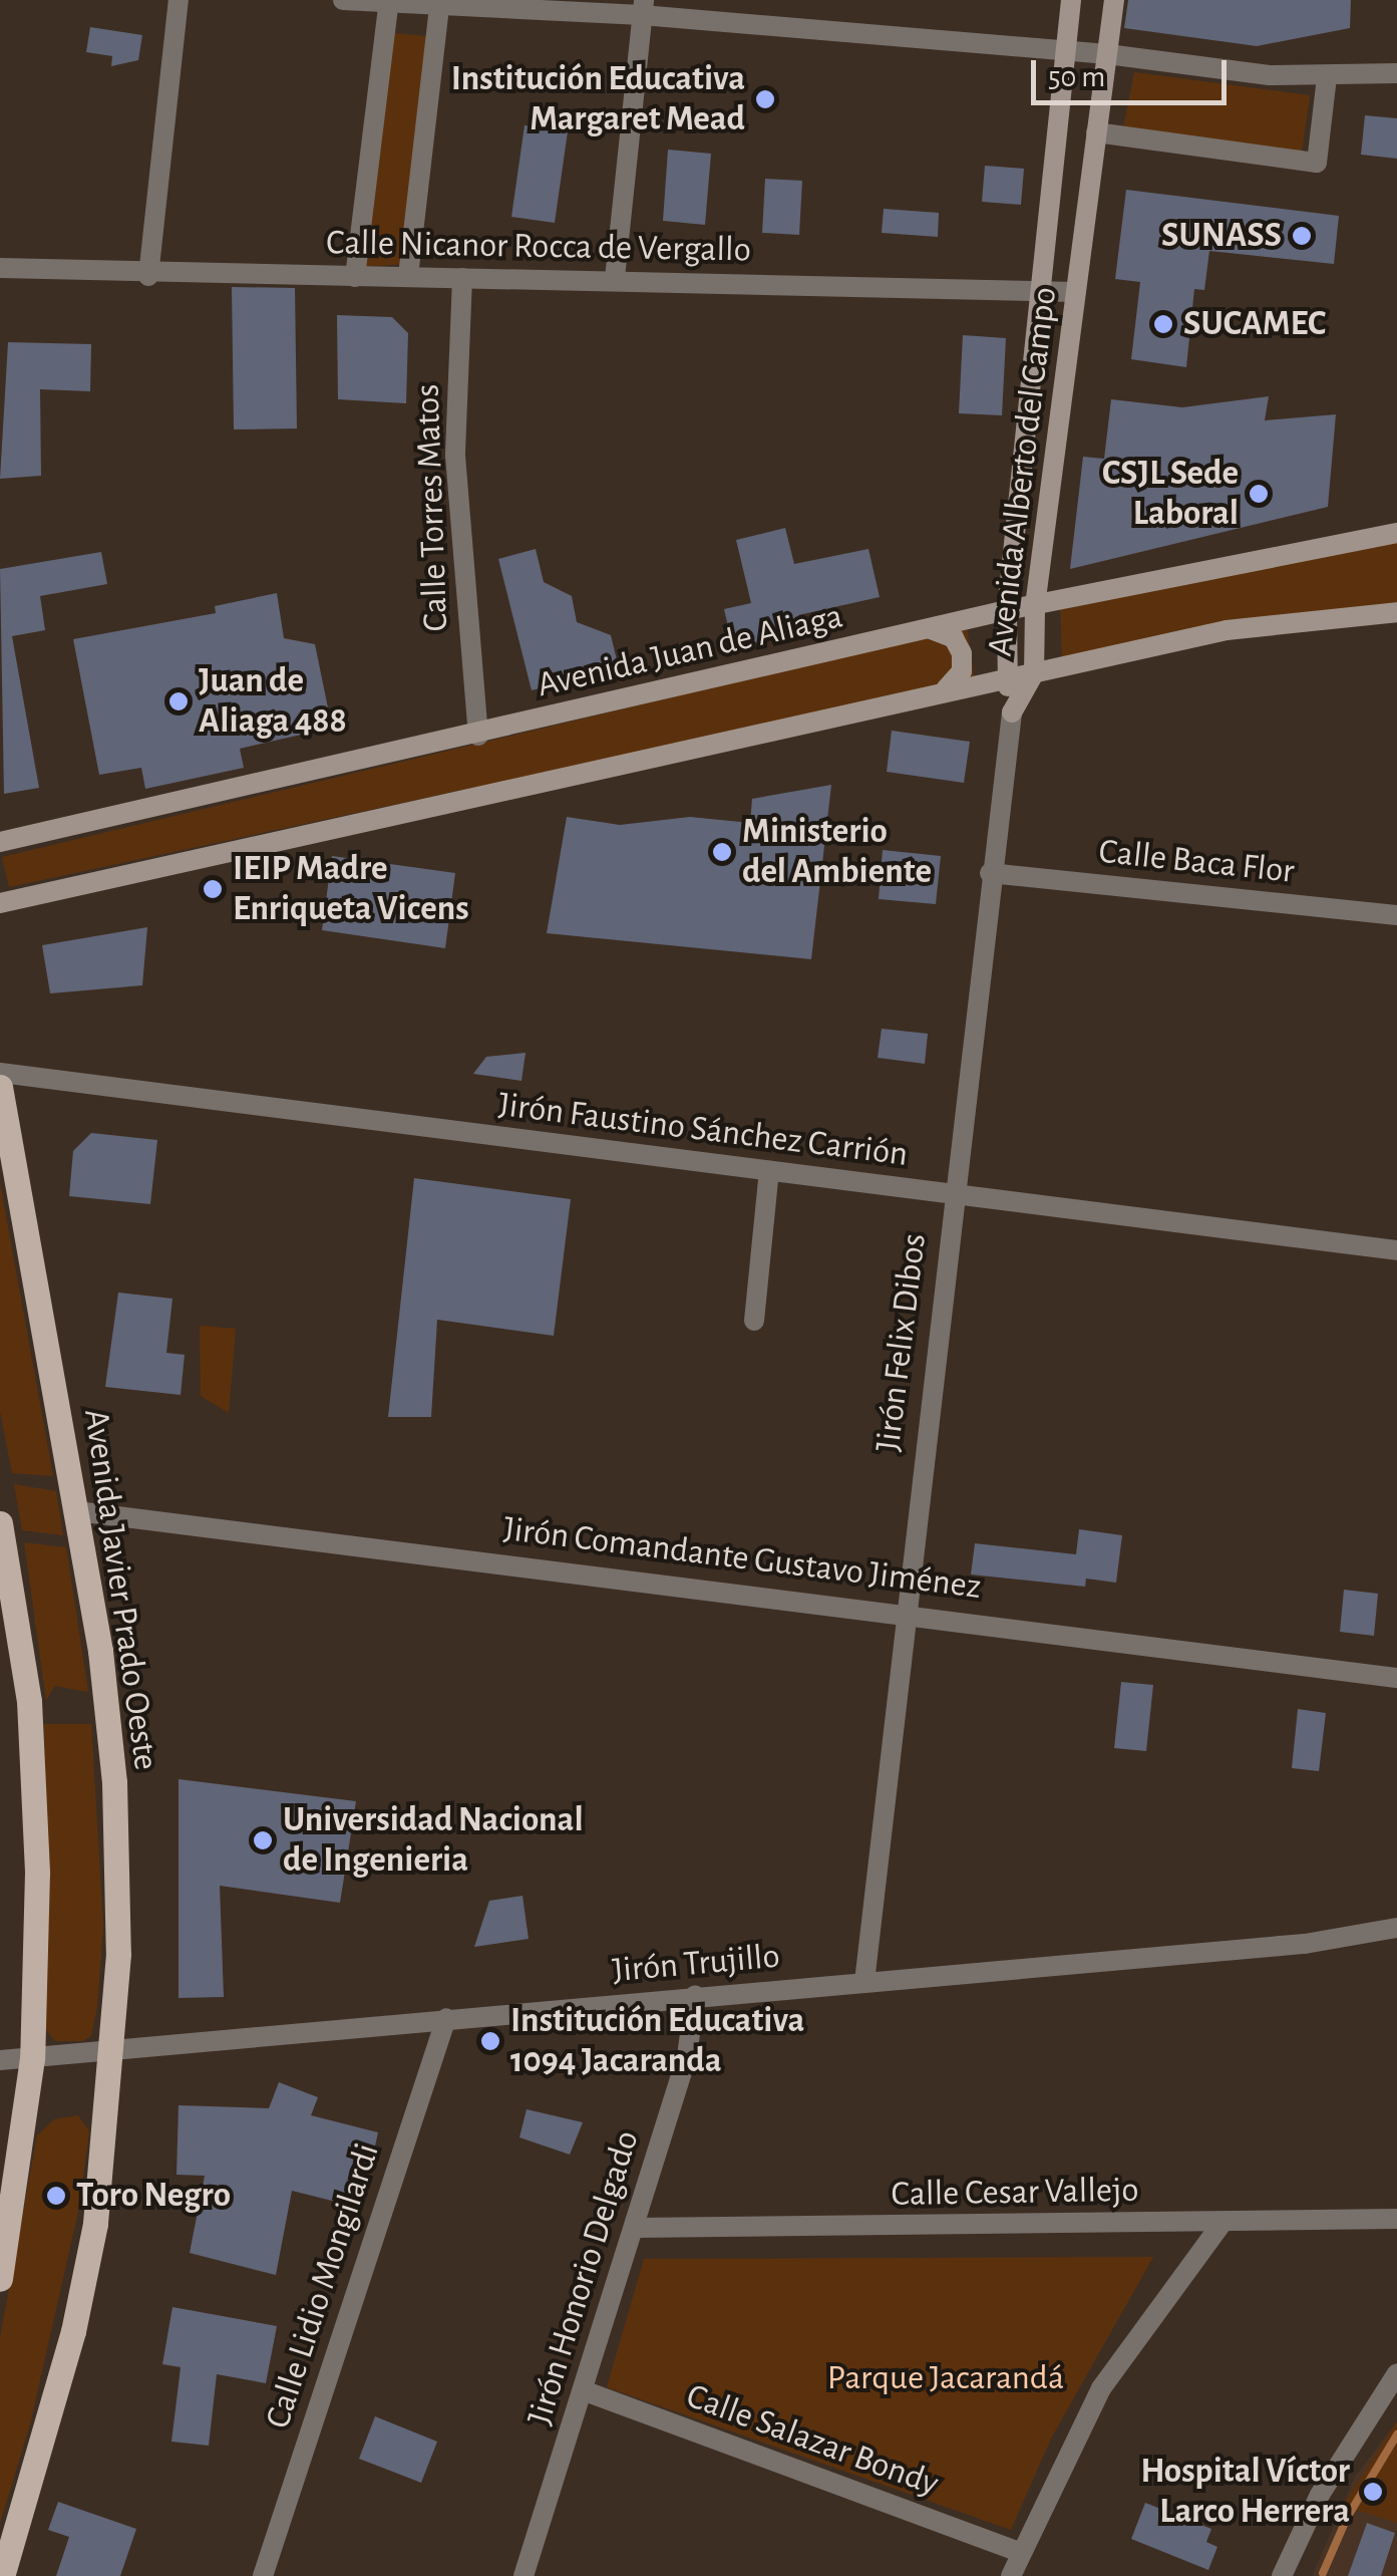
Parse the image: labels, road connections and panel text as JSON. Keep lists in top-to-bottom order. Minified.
{"streets":{"main road":["Avenida Alberto del Campo","Avenida Juan de Aliaga","Avenida Javier Prado Oeste"],"street":["Calle Nicanor Rocca de Vergallo","Calle Torres Matos","Calle Baca Flor","Jirón Faustino Sánchez Carrión","Jirón Felix Dibos","Jirón Comandante Gustavo Jiménez","Jirón Trujillo","Calle Cesar Vallejo","Jirón Honorio Delgado","Calle Lidio Mongilardi","Calle Salazar Bondy"]},"crossings":[["Calle Nicanor Rocca de Vergallo","Avenida Alberto del Campo"],["Calle Nicanor Rocca de Vergallo","Calle Torres Matos"],["Avenida Alberto del Campo","Avenida Juan de Aliaga"],["Avenida Alberto del Campo","Jirón Felix Dibos"],["Calle Torres Matos","Avenida Juan de Aliaga"],["Calle Baca Flor","Jirón Felix Dibos"],["Jirón Faustino Sánchez Carrión","Jirón Felix Dibos"],["Jirón Felix Dibos","Jirón Comandante Gustavo Jiménez"],["Jirón Felix Dibos","Jirón Trujillo"],["Jirón Comandante Gustavo Jiménez","Avenida Javier Prado Oeste"],["Avenida Javier Prado Oeste","Jirón Trujillo"],["Jirón Trujillo","Jirón Honorio Delgado"],["Jirón Trujillo","Calle Lidio Mongilardi"],["Calle Cesar Vallejo","Jirón Honorio Delgado"],["Jirón Honorio Delgado","Calle Salazar Bondy"]],"parks":["Parque Jacarandá"],"places":["Institución Educativa Margaret Mead","SUNASS","SUCAMEC","CSJL Sede Laboral","Juan de Aliaga 488","Ministerio del Ambiente","IEIP Madre Enriqueta Vicens","Universidad Nacional de Ingenieria","Institución Educativa 1094 Jacaranda","Toro Negro","Hospital Víctor Larco Herrera"],"scale_bar":"50 m"}
